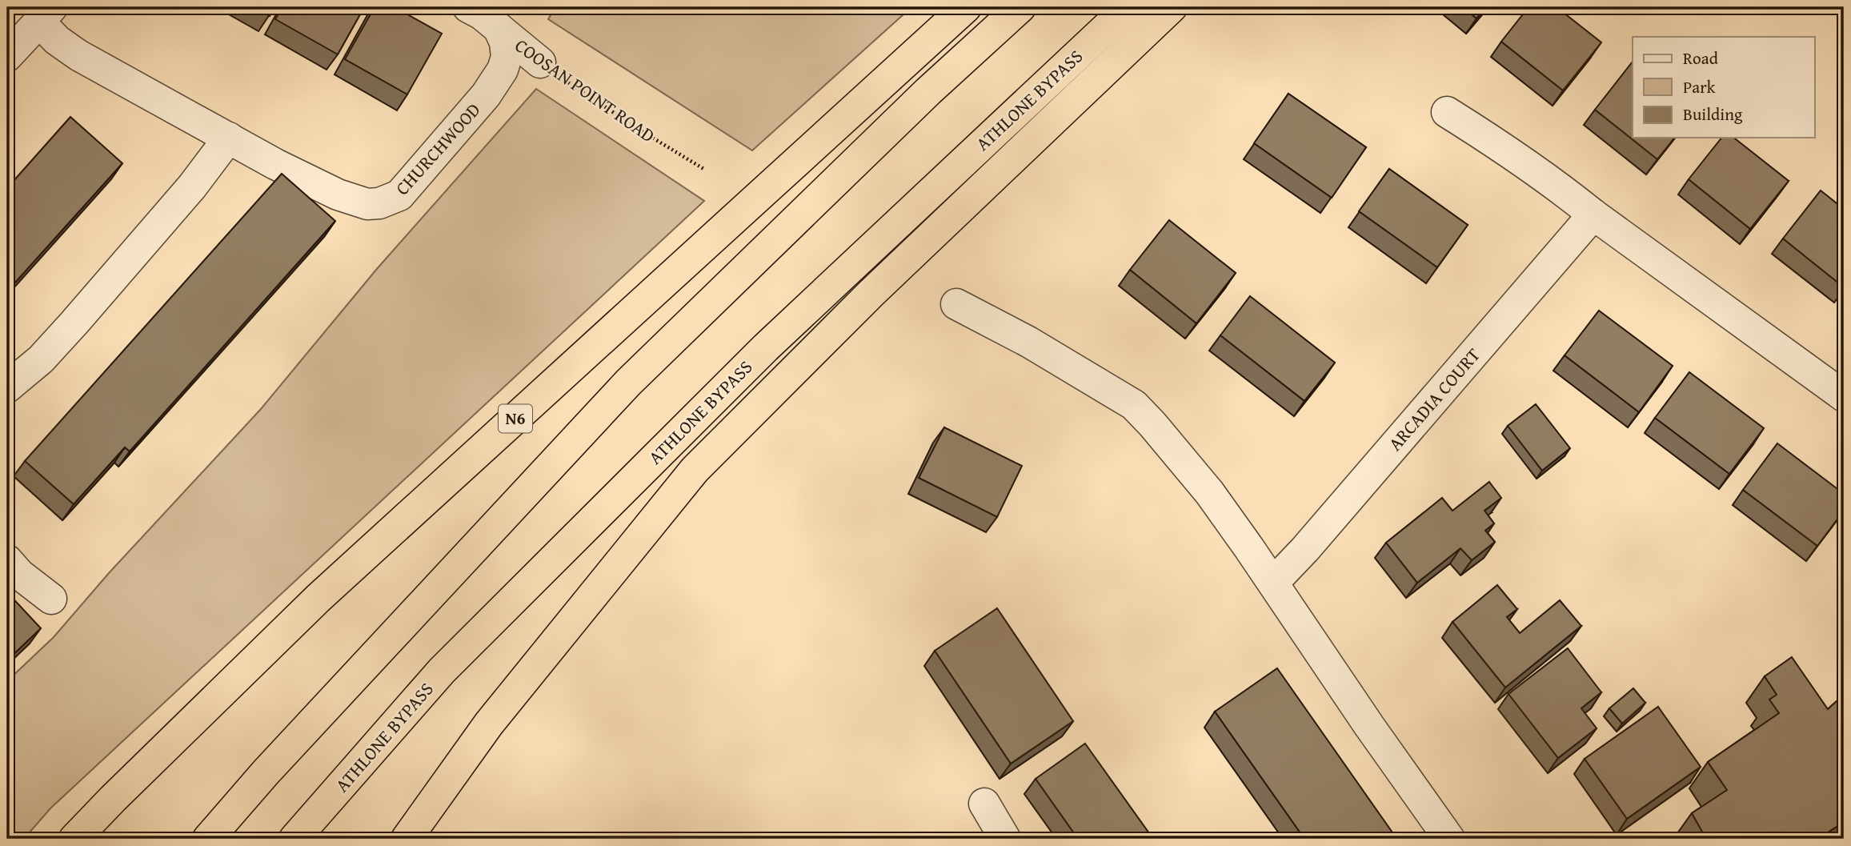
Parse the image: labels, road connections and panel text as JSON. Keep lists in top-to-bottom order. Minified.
{"streets":{"highway":["ATHLONE BYPASS","N6"],"street":["COOSAN POINT ROAD","CHURCHWOOD","ARCADIA COURT"]},"crossings":[["COOSAN POINT ROAD","CHURCHWOOD"]],"legend":["Road","Park","Building"]}
